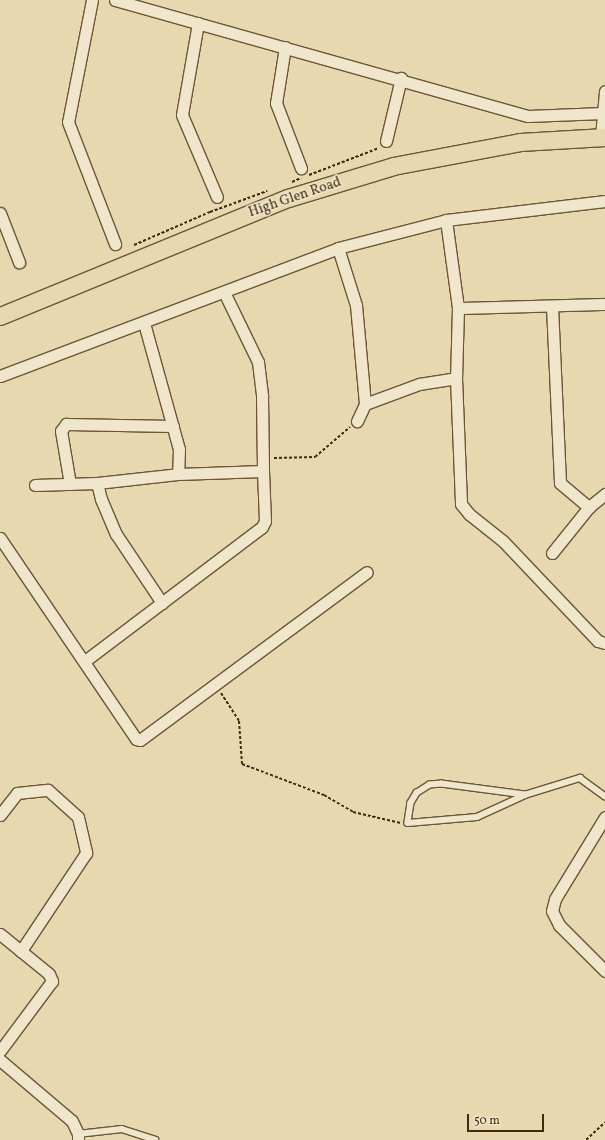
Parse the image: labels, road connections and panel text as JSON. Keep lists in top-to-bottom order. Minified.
{"streets":{"main road":["High Glen Road"]},"scale_bar":"50 m"}
